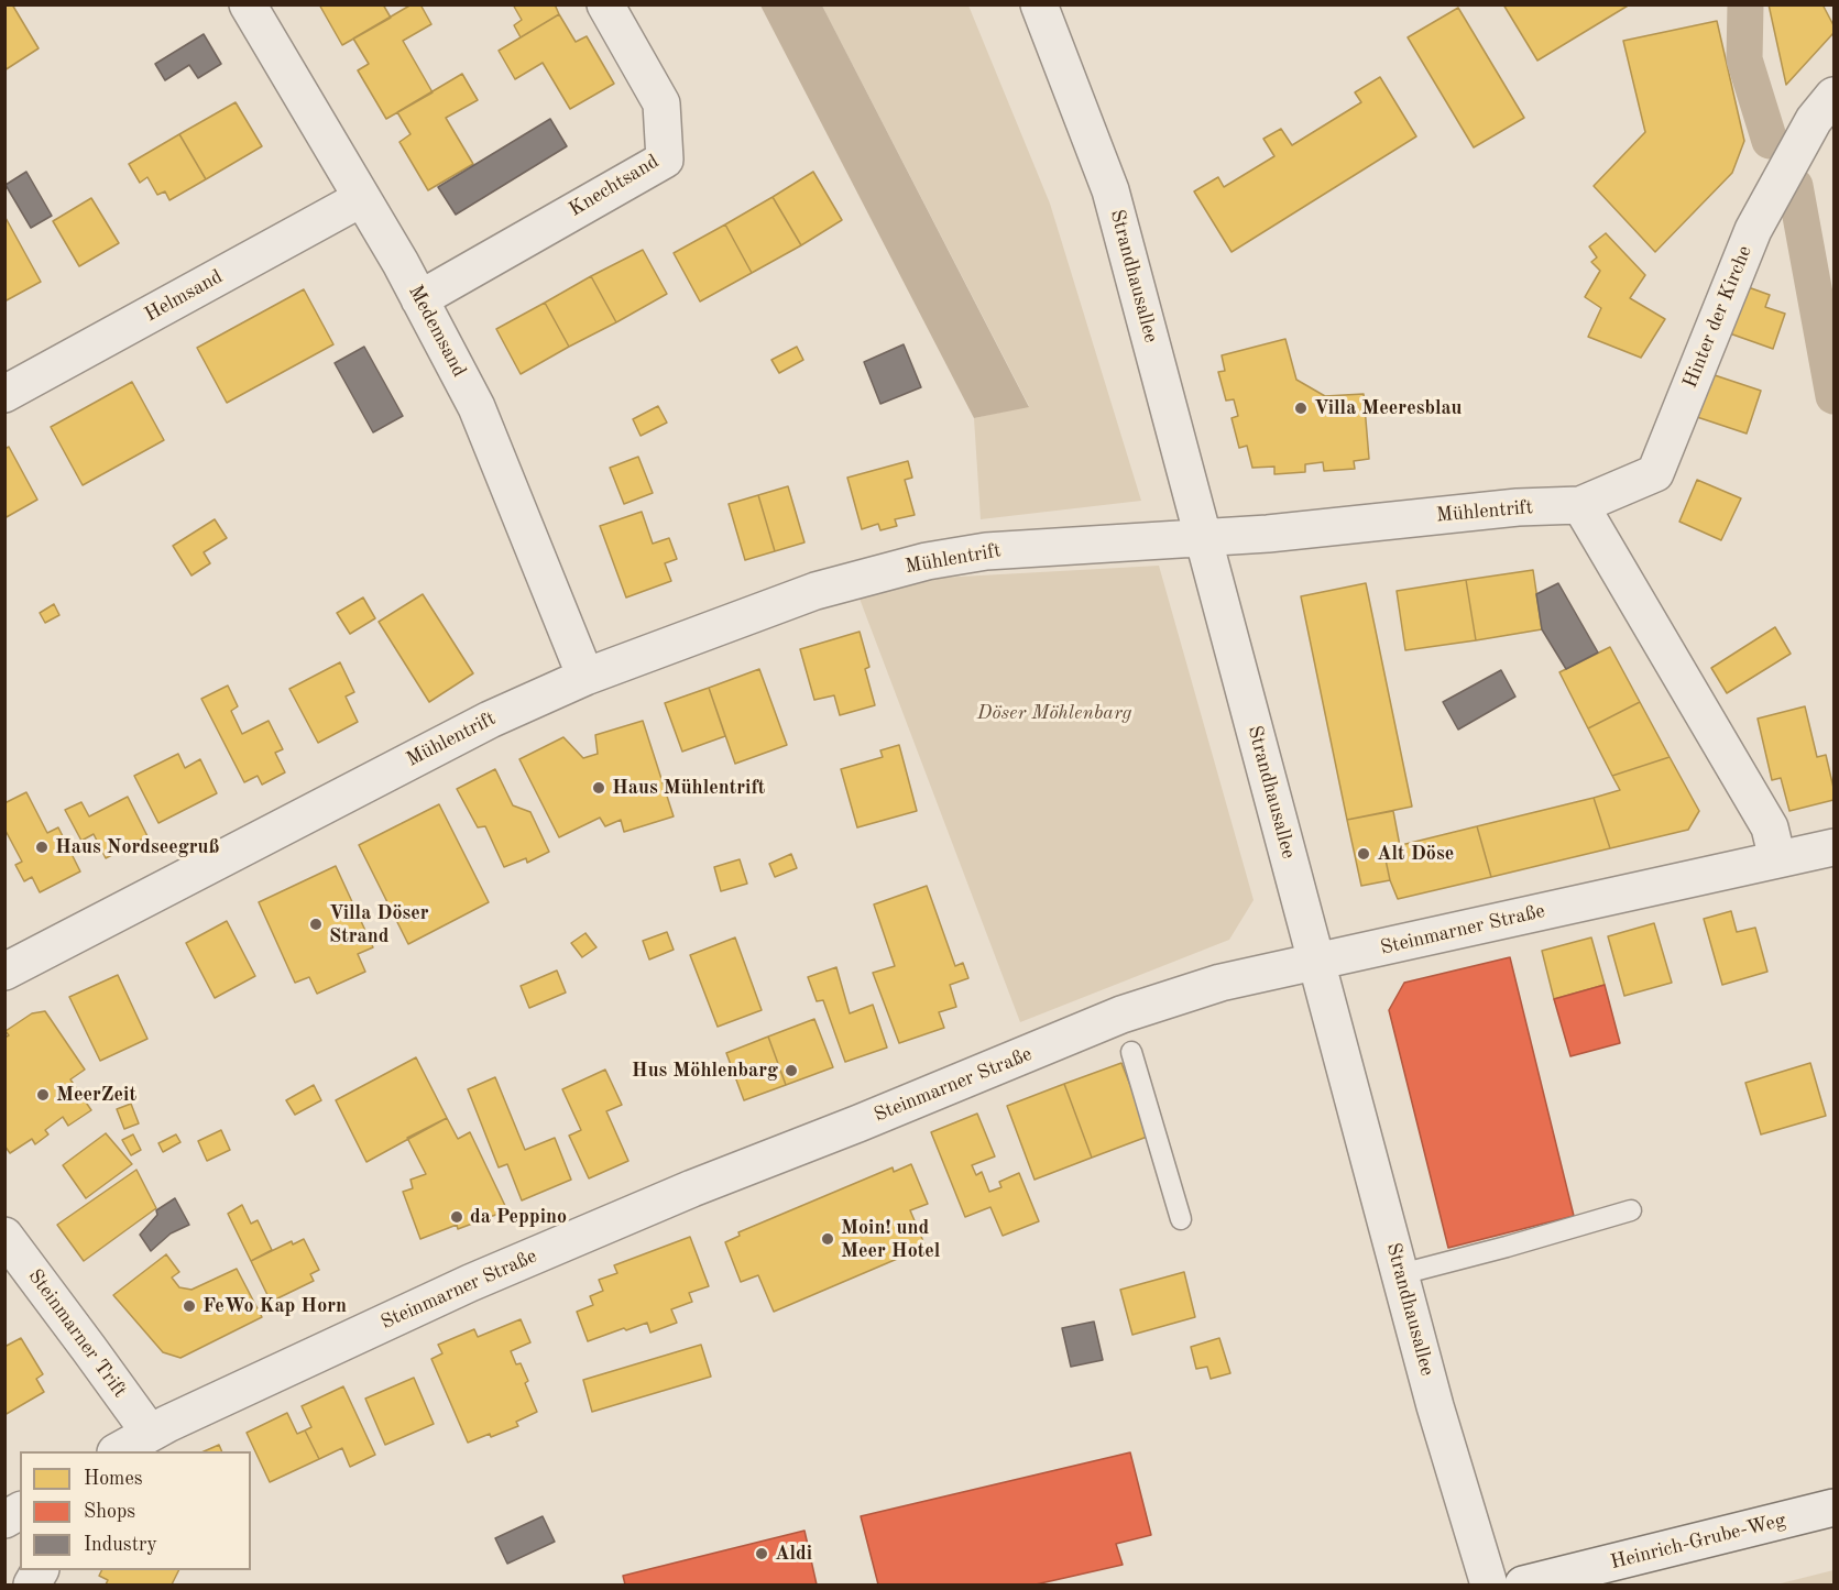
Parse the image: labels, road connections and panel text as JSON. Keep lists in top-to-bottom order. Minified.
{"streets":{"street":["Knechtsand","Strandhausallee","Helmsand","Hinter der Kirche","Medemsand","Mühlentrift","Steinmarner Straße","Steinmarner Trift","Heinrich-Grube-Weg"]},"crossings":[["Knechtsand","Medemsand"],["Strandhausallee","Mühlentrift"],["Strandhausallee","Steinmarner Straße"],["Helmsand","Medemsand"],["Hinter der Kirche","Mühlentrift"],["Medemsand","Mühlentrift"],["Steinmarner Straße","Steinmarner Trift"]],"parks":["Döser Möhlenbarg"],"places":["Villa Meeresblau","Haus Mühlentrift","Haus Nordseegruß","Alt Döse","Villa Döser Strand","Hus Möhlenbarg","MeerZeit","da Peppino","Moin! und Meer Hotel","FeWo Kap Horn","Aldi"],"legend":["Homes","Shops","Industry"]}
